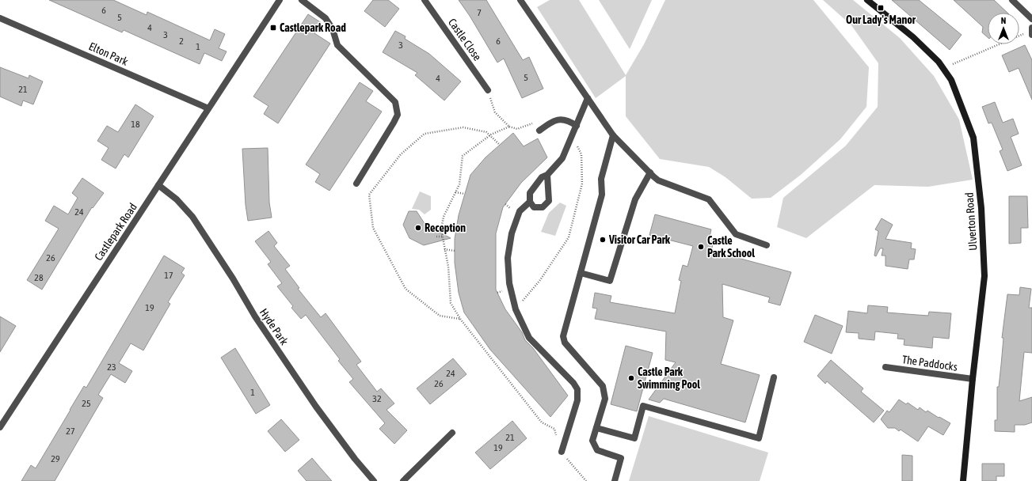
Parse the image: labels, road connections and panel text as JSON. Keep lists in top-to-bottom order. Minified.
{"streets":{"main road":["Ulverton Road"],"street":["Castle Close","Elton Park","Castlepark Road","Hyde Park","The Paddocks"]},"crossings":[["Elton Park","Castlepark Road"],["Ulverton Road","The Paddocks"],["Castlepark Road","Hyde Park"]],"places":{"transit":["Our Lady's Manor","Castlepark Road"],"other":["Reception","Visitor Car Park","Castle Park School","Castle Park Swimming Pool"]},"house_numbers":["6","7","5","4","3","2","6","3","1","5","4","21","18","24","26","17","28","19","23","24","26","1","32","25","27","21","19","29"],"north":"top"}
